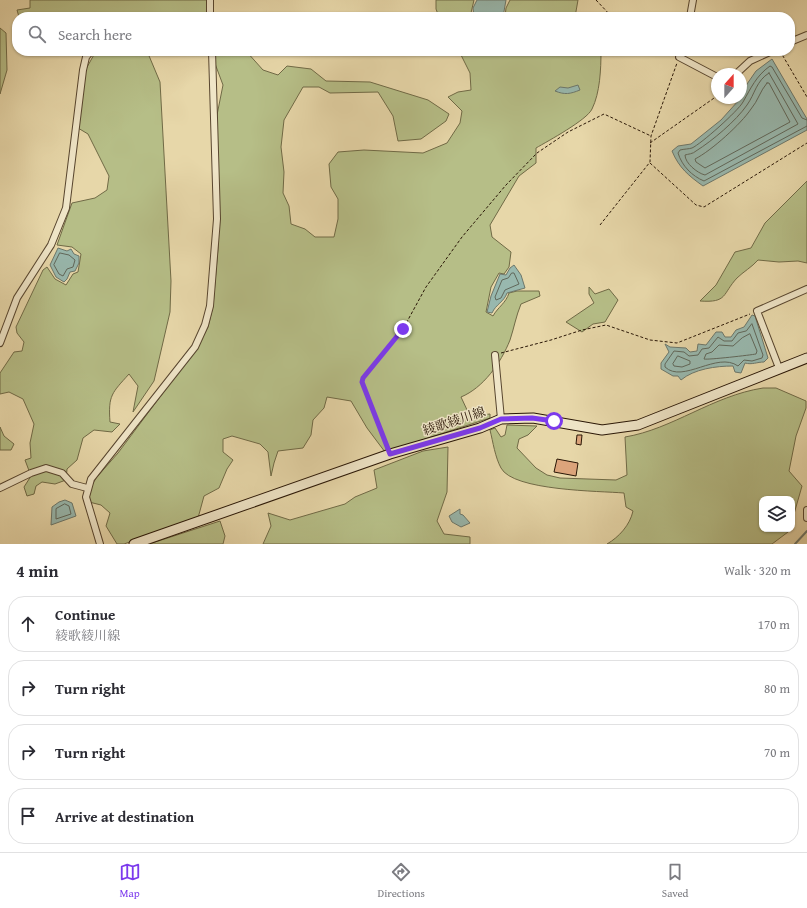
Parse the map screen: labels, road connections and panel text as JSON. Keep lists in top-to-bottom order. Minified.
{"streets":{"main road":["綾歌綾川線"]},"north":"top","page":{"search":"Search here","heading":["4 min","Walk · 320 m"],"list":[["Continue","綾歌綾川線","170 m"],["Turn right","80 m"],["Turn right","70 m"],"Arrive at destination"],"nav":["Map","Directions","Saved"]}}
